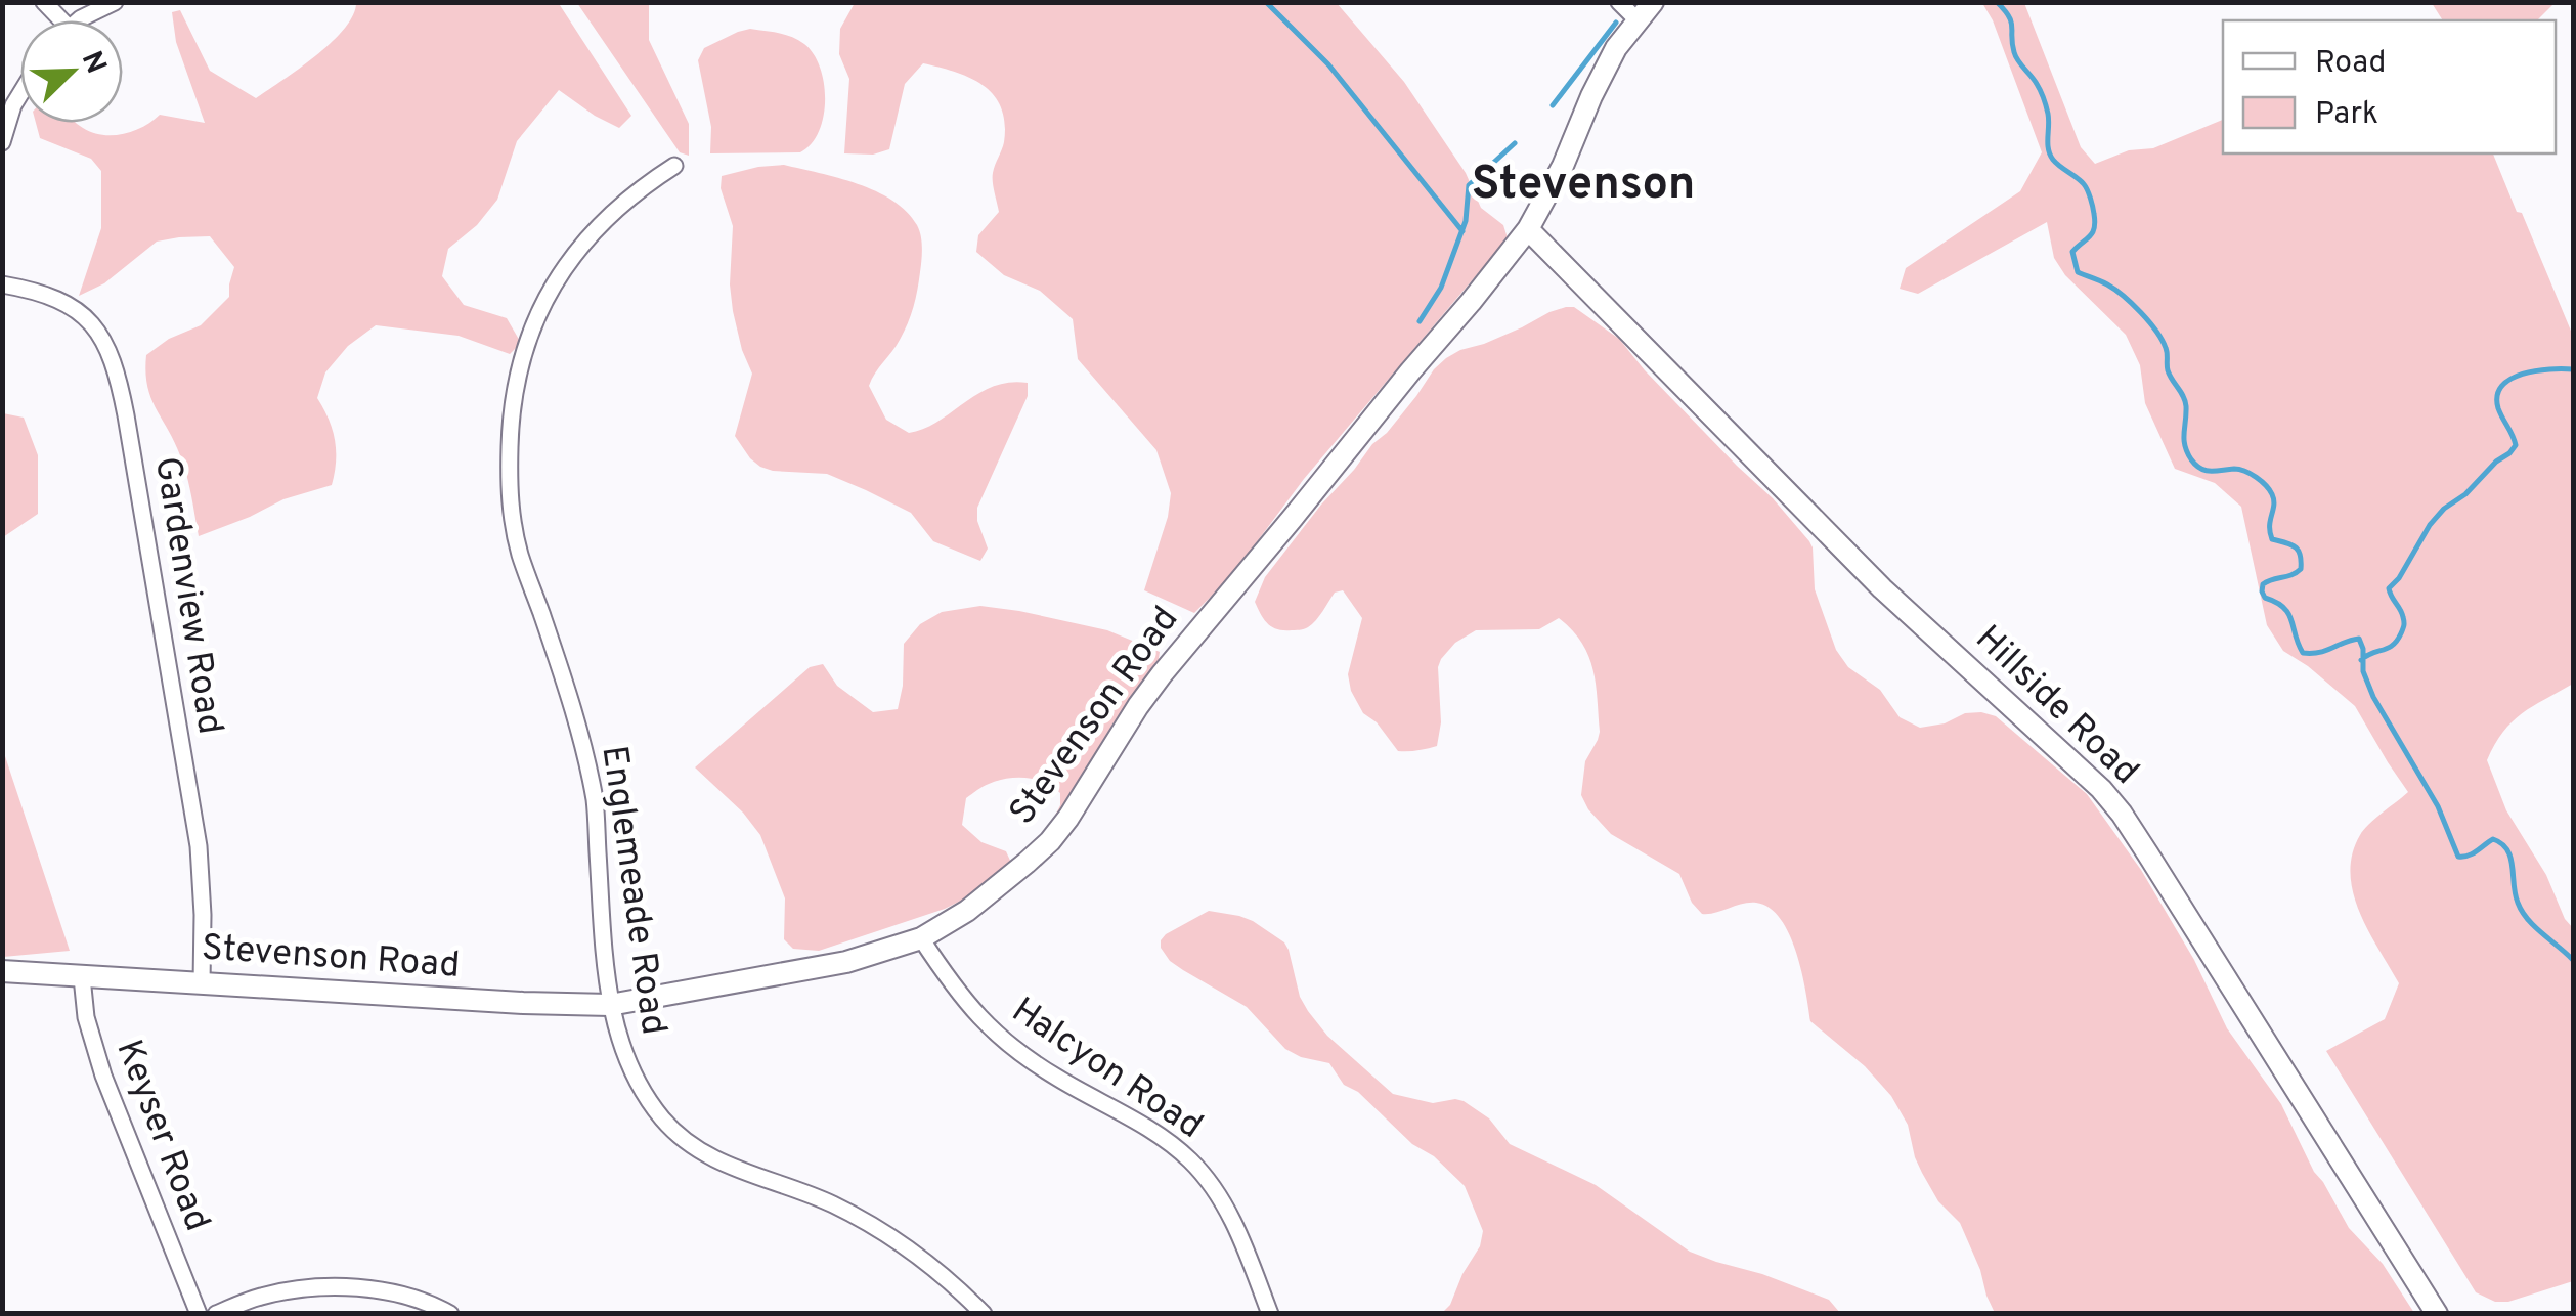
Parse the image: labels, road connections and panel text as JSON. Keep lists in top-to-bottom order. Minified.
{"streets":{"street":["Gardenview Road","Hillside Road","Stevenson Road","Englemeade Road","Halcyon Road","Keyser Road"]},"crossings":[["Gardenview Road","Stevenson Road"],["Hillside Road","Stevenson Road"],["Stevenson Road","Englemeade Road"],["Stevenson Road","Halcyon Road"],["Stevenson Road","Keyser Road"]],"districts":["Stevenson"],"legend":["Road","Park"],"north":"top right"}
